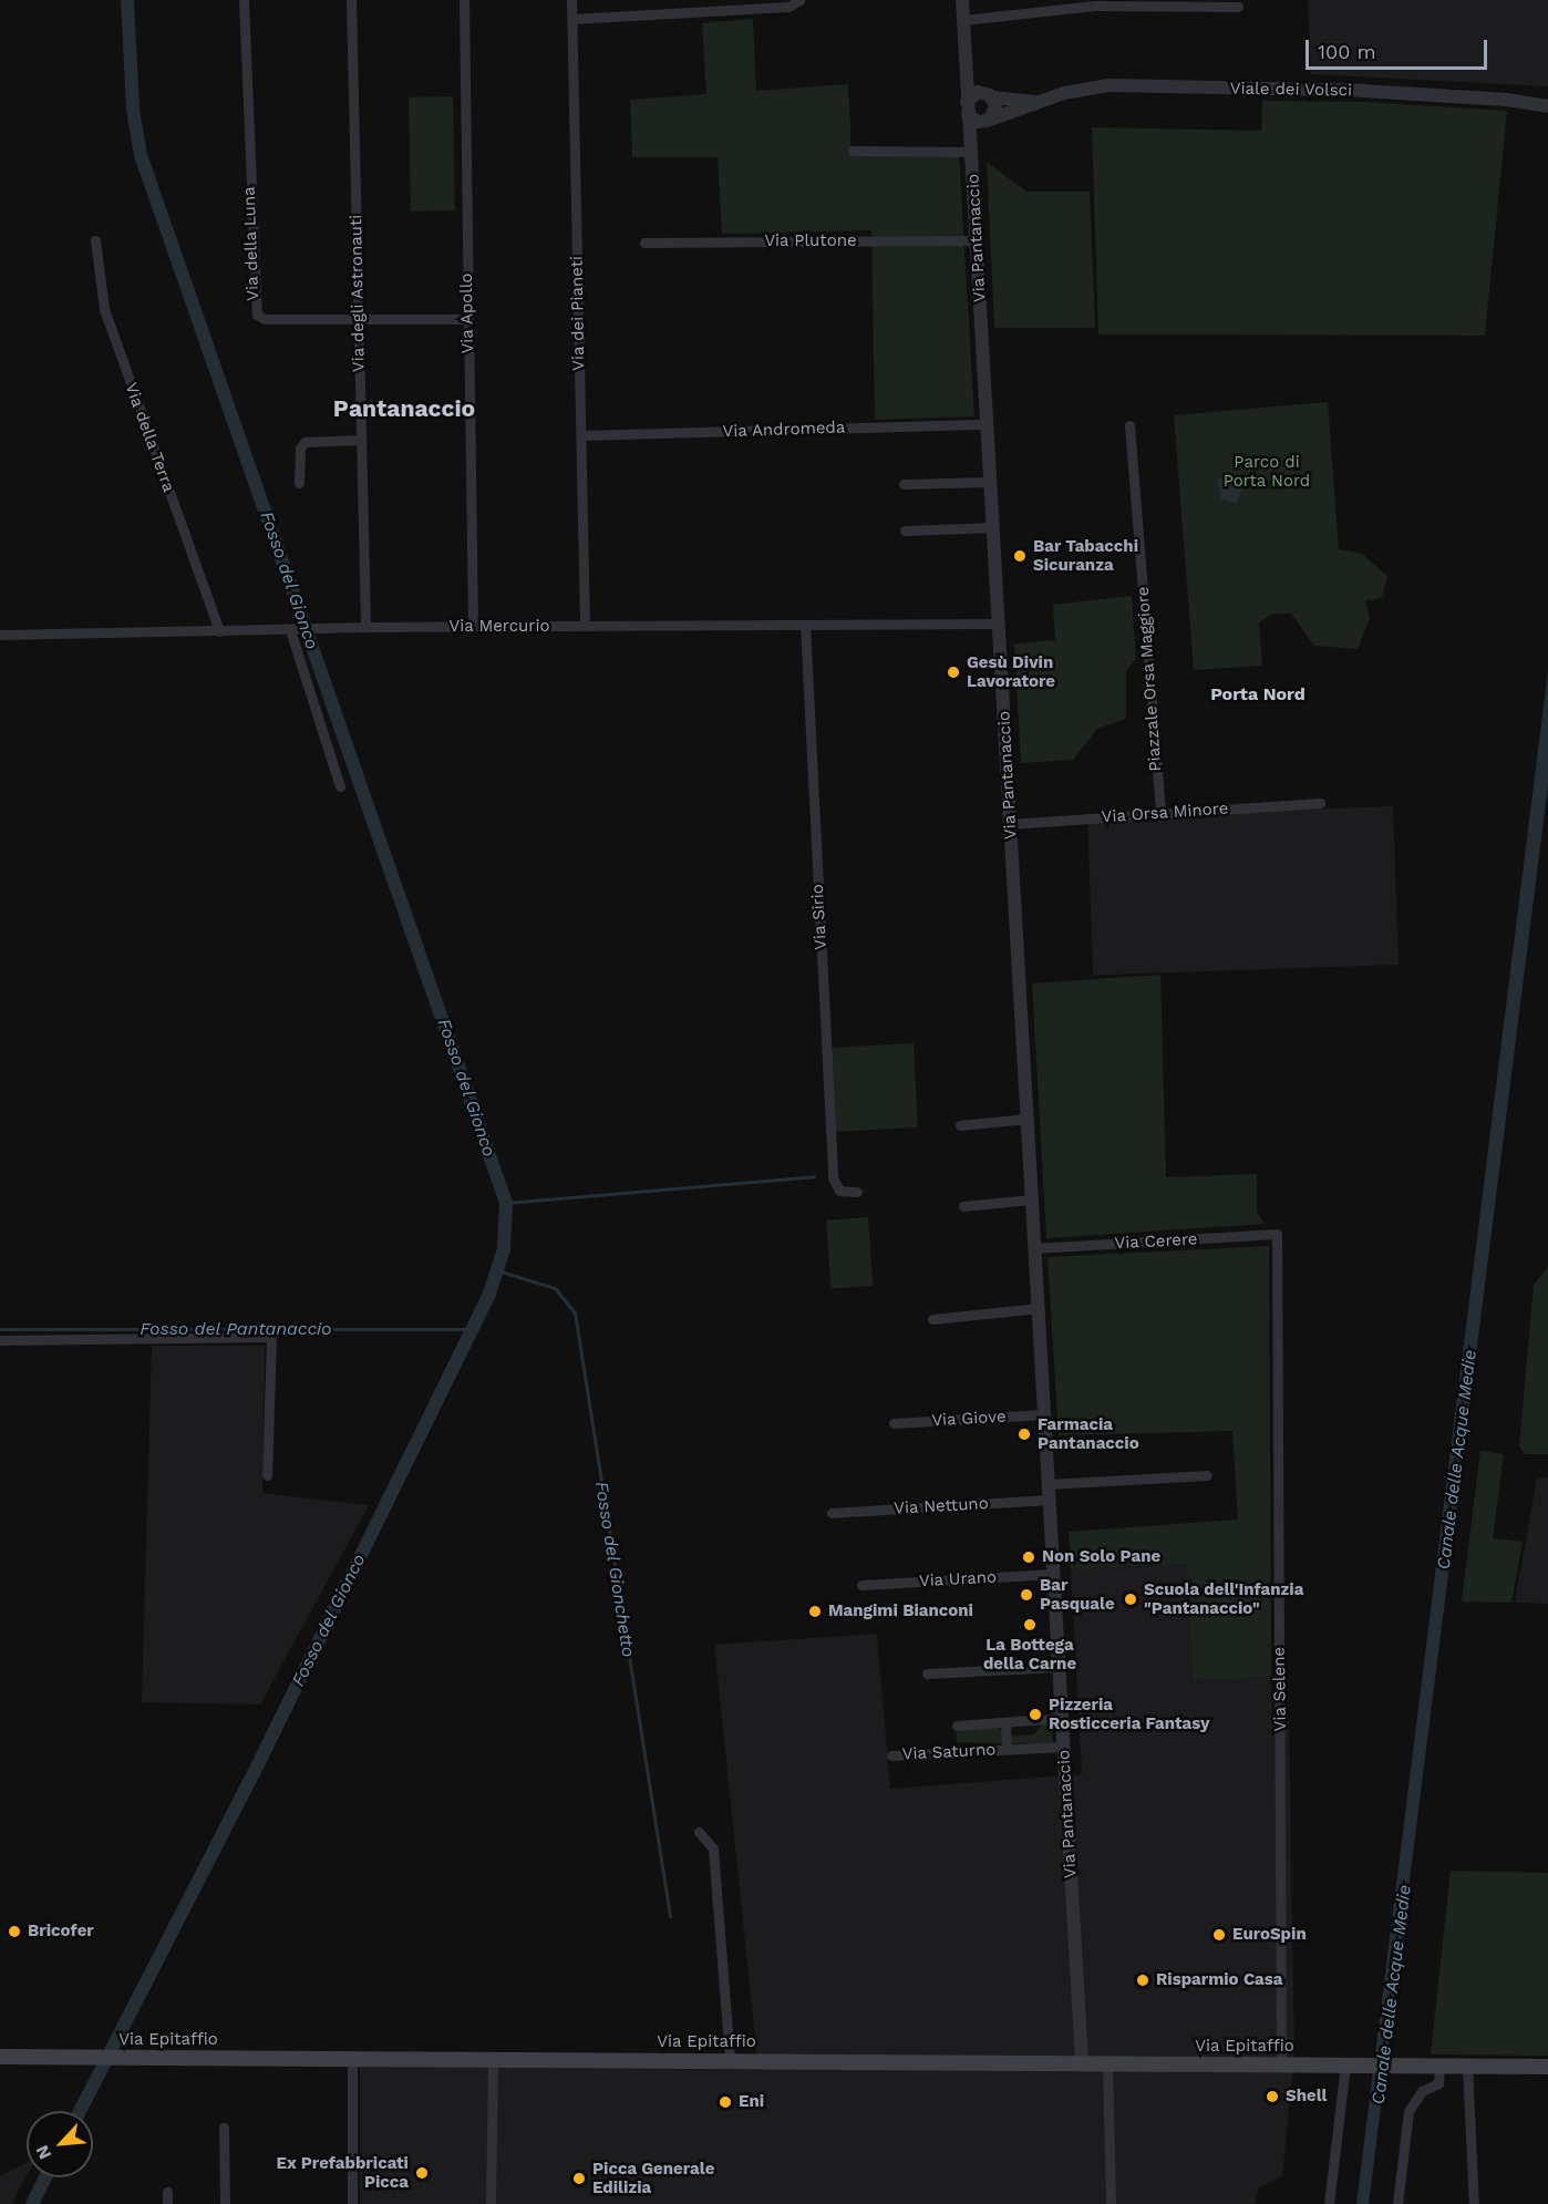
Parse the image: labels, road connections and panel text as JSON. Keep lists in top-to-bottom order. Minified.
{"streets":{"main road":["Via Epitaffio"],"street":["Viale dei Volsci","Via Pantanaccio","Via Plutone","Via della Luna","Via degli Astronauti","Via Apollo","Via dei Pianeti","Via Andromeda","Via della Terra","Via Mercurio","Piazzale Orsa Maggiore","Via Orsa Minore","Via Sirio","Via Cerere","Via Giove","Via Nettuno","Via Urano","Via Selene","Via Saturno"]},"crossings":[["Viale dei Volsci","Via Pantanaccio"],["Via Pantanaccio","Via Plutone"],["Via Pantanaccio","Via Andromeda"],["Via Pantanaccio","Via Mercurio"],["Via Pantanaccio","Via Orsa Minore"],["Via Pantanaccio","Via Cerere"],["Via Pantanaccio","Via Giove"],["Via Pantanaccio","Via Nettuno"],["Via Pantanaccio","Via Urano"],["Via Pantanaccio","Via Saturno"],["Via Pantanaccio","Via Epitaffio"],["Via della Luna","Via degli Astronauti"],["Via della Luna","Via Apollo"],["Via degli Astronauti","Via Mercurio"],["Via Apollo","Via Mercurio"],["Via dei Pianeti","Via Andromeda"],["Via dei Pianeti","Via Mercurio"],["Via della Terra","Via Mercurio"],["Via Mercurio","Via Sirio"],["Piazzale Orsa Maggiore","Via Orsa Minore"],["Via Cerere","Via Selene"],["Via Selene","Via Epitaffio"]],"districts":["Pantanaccio","Porta Nord"],"water":["Fosso del Gionco","Fosso del Pantanaccio","Canale delle Acque Medie","Fosso del Gionchetto"],"parks":["Parco di Porta Nord"],"places":["Bar Tabacchi Sicuranza","Gesù Divin Lavoratore","Farmacia Pantanaccio","Non Solo Pane","Bar Pasquale","Scuola dell'Infanzia \"Pantanaccio\"","Mangimi Bianconi","La Bottega della Carne","Pizzeria Rosticceria Fantasy","Bricofer","EuroSpin","Risparmio Casa","Shell","Eni","Ex Prefabbricati Picca","Picca Generale Edilizia"],"scale_bar":"100 m","north":"bottom left"}
